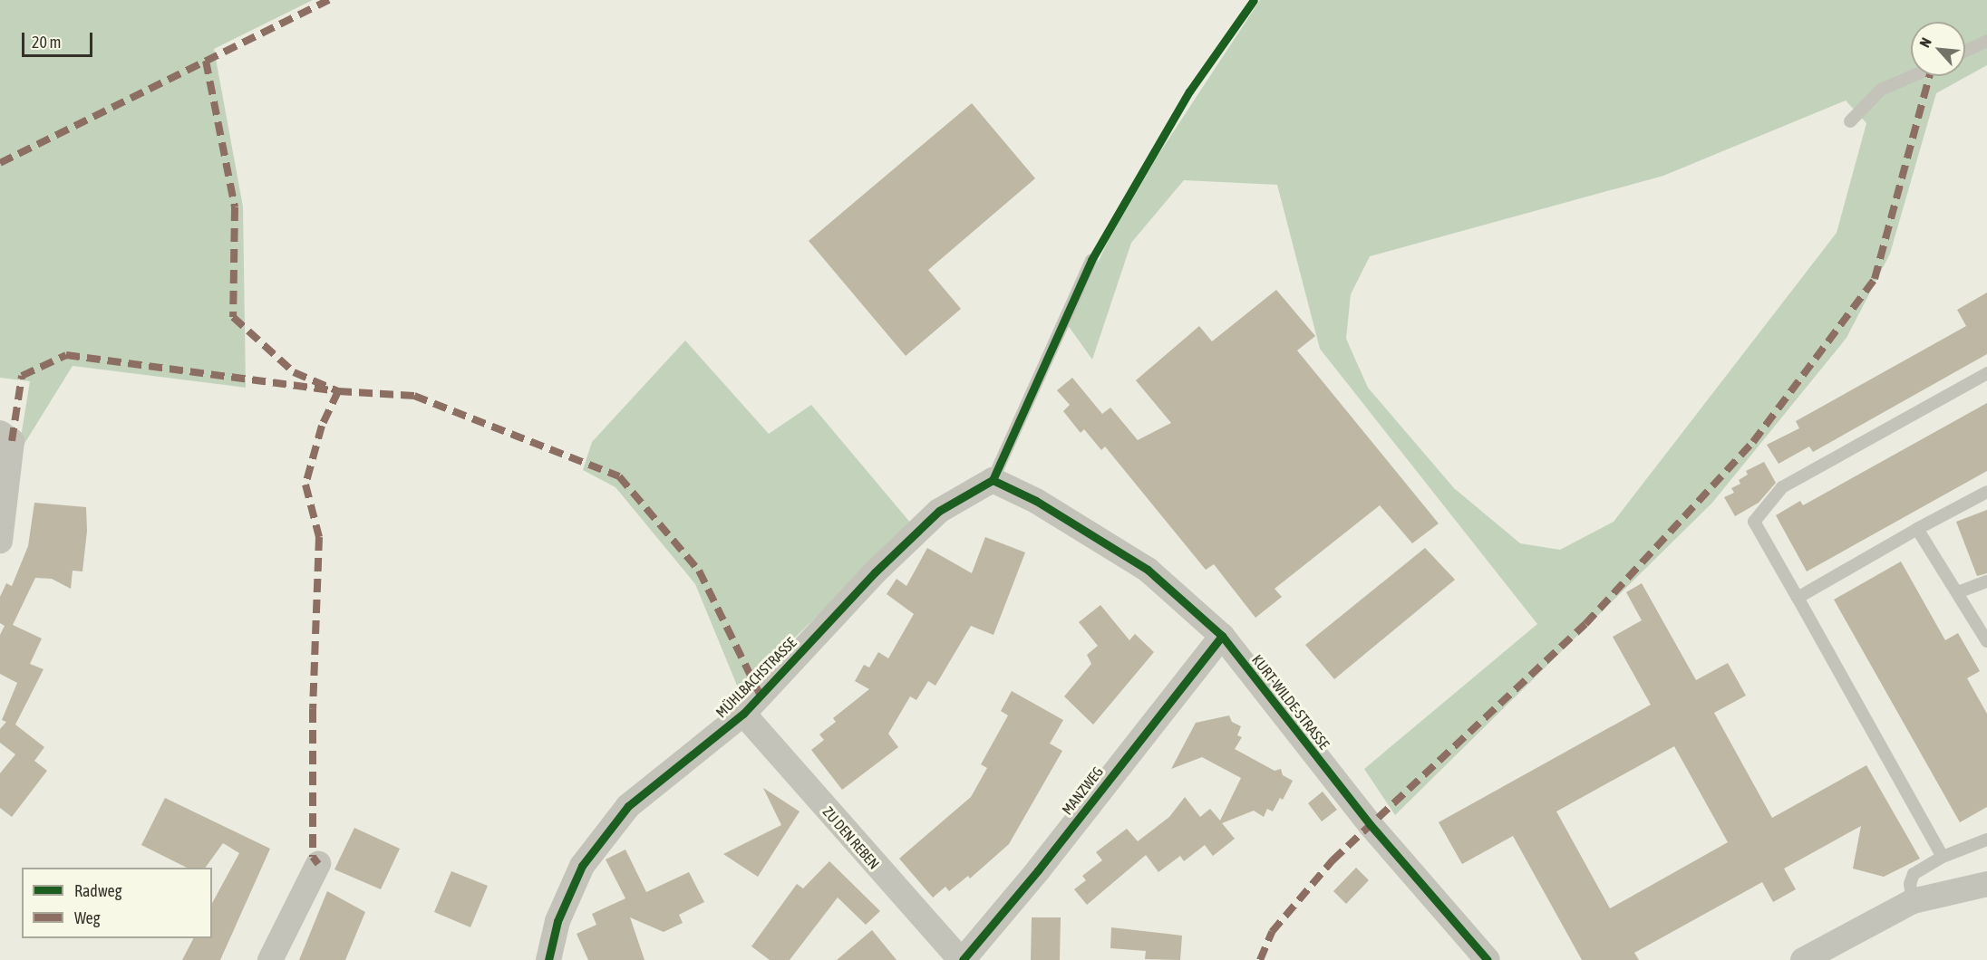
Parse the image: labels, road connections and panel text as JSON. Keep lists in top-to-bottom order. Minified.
{"streets":{"street":["MÜHLBACHSTRASSE","KURT-WILDE-STRASSE","MANZWEG","ZU DEN REBEN"]},"crossings":[["MÜHLBACHSTRASSE","KURT-WILDE-STRASSE"],["MÜHLBACHSTRASSE","ZU DEN REBEN"],["KURT-WILDE-STRASSE","MANZWEG"],["MANZWEG","ZU DEN REBEN"]],"legend":["Radweg","Weg"],"scale_bar":"20 m","north":"top left"}
